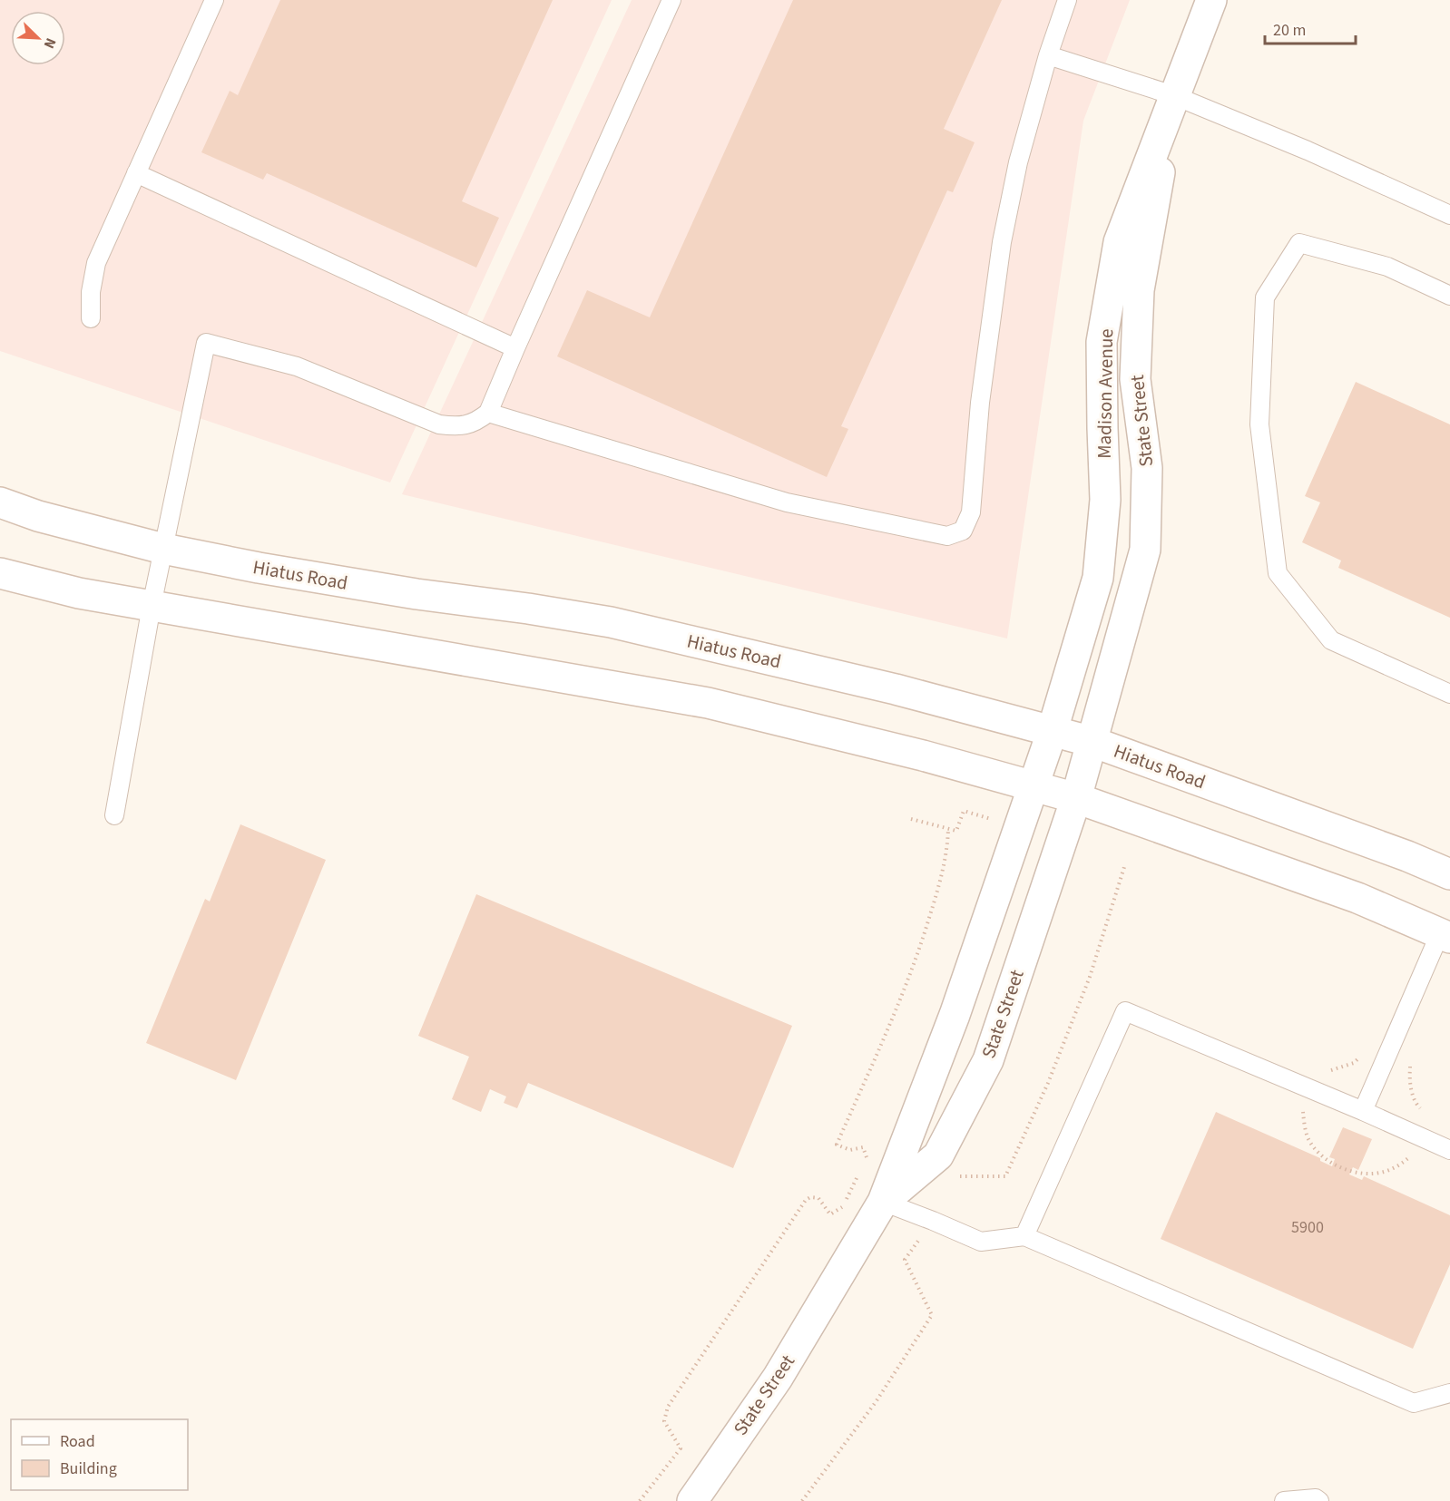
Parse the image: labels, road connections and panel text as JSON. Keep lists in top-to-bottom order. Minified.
{"streets":{"main road":["Madison Avenue","State Street","Hiatus Road"]},"crossings":[["Madison Avenue","State Street"],["Madison Avenue","Hiatus Road"],["State Street","Hiatus Road"]],"house_numbers":["5900"],"legend":["Road","Building"],"scale_bar":"20 m","north":"bottom right"}
